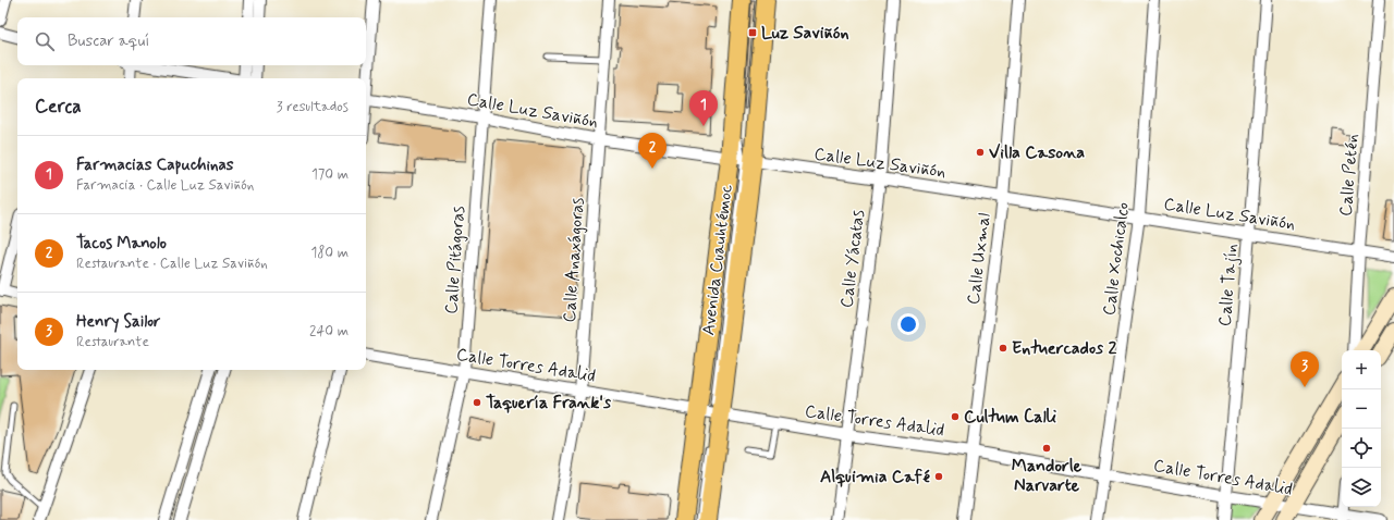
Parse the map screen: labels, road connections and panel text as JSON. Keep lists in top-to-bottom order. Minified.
{"streets":{"main road":["Avenida Cuauhtémoc"],"street":["Calle Luz Saviñón","Calle Petén","Calle Yácatas","Calle Uxmal","Calle Xochicalco","Calle Pitágoras","Calle Anaxágoras","Calle Tajín","Calle Torres Adalid"]},"crossings":[["Calle Luz Saviñón","Calle Petén"],["Calle Luz Saviñón","Calle Yácatas"],["Calle Luz Saviñón","Calle Uxmal"],["Calle Luz Saviñón","Calle Xochicalco"],["Calle Luz Saviñón","Calle Pitágoras"],["Calle Luz Saviñón","Calle Anaxágoras"],["Calle Luz Saviñón","Avenida Cuauhtémoc"],["Calle Luz Saviñón","Calle Tajín"],["Calle Yácatas","Calle Torres Adalid"],["Calle Uxmal","Calle Torres Adalid"],["Calle Xochicalco","Calle Torres Adalid"],["Calle Pitágoras","Calle Torres Adalid"],["Calle Anaxágoras","Calle Torres Adalid"],["Avenida Cuauhtémoc","Calle Torres Adalid"],["Calle Tajín","Calle Torres Adalid"]],"places":{"transit":["Luz Saviñón"],"other":["Villa Casona","Entuercados 2","Taquería Frank's","Cultum Calli","Mandorle Narvarte","Alquimia Café"]},"page":{"search":"Buscar aquí","heading":["Cerca","3 resultados"],"pins":["1","2","3"],"list":[{"mark":"1","name":"Farmacias Capuchinas","note":"Farmacia · Calle Luz Saviñón","value":"170 m"},{"mark":"2","name":"Tacos Manolo","note":"Restaurante · Calle Luz Saviñón","value":"180 m"},{"mark":"3","name":"Henry Sailor","note":"Restaurante","value":"240 m"}],"map_buttons":["+","−"]}}
